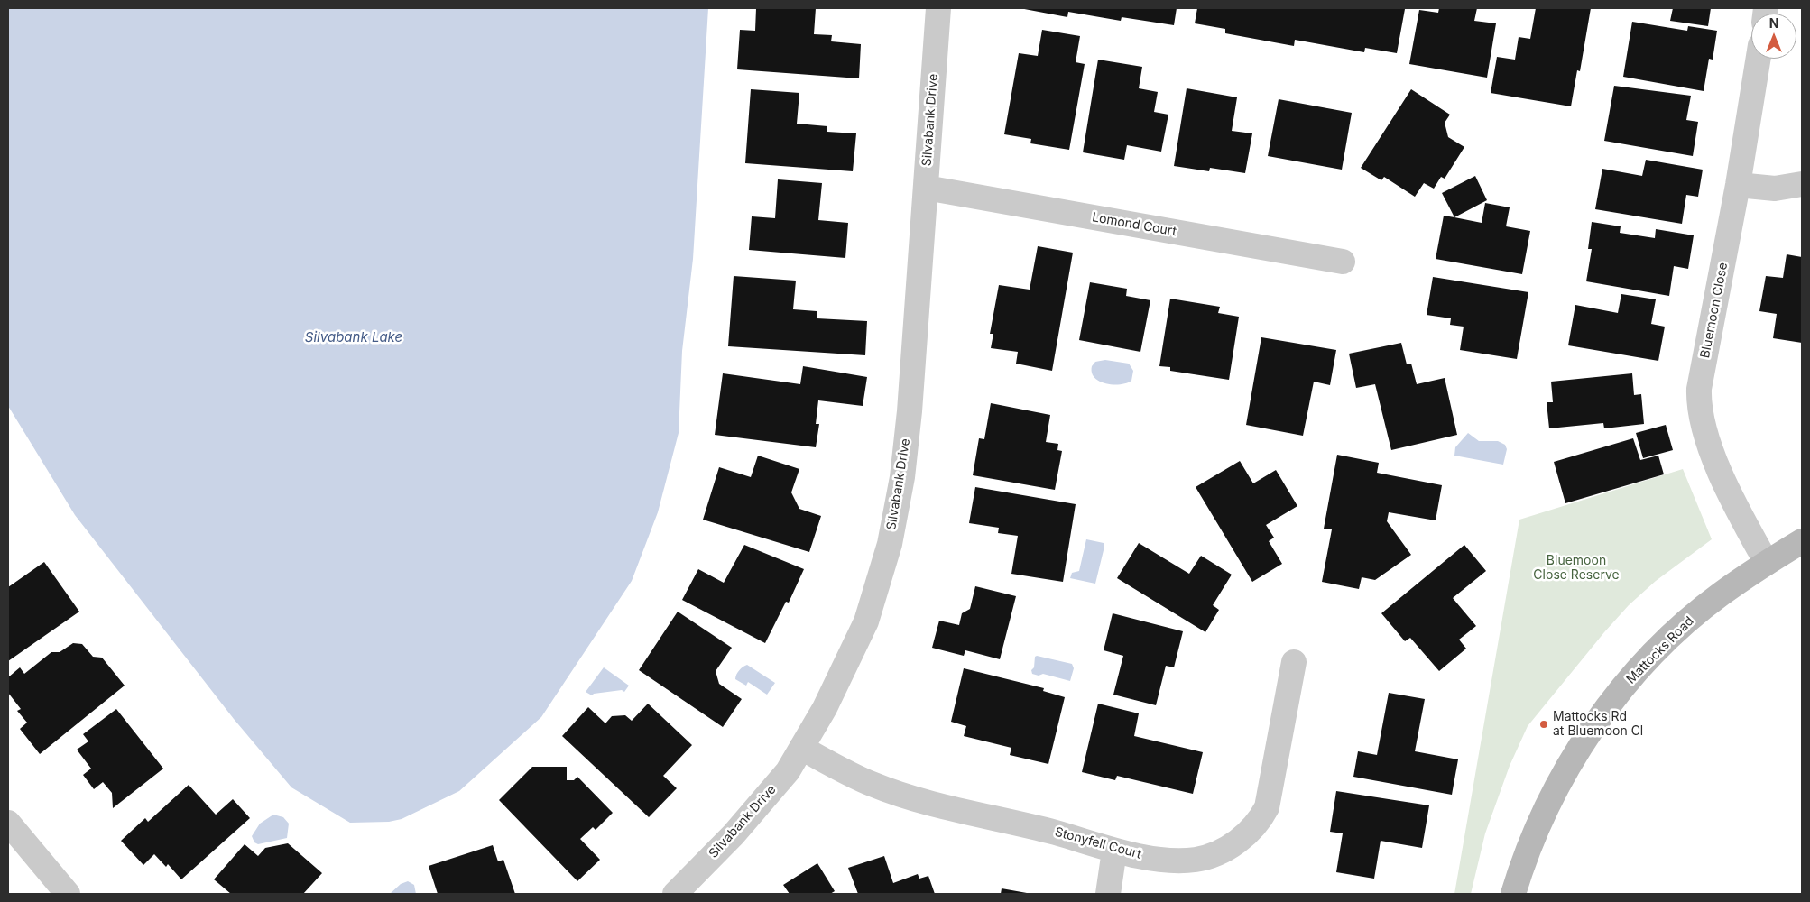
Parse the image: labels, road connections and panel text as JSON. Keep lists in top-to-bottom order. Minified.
{"streets":{"street":["Silvabank Drive","Lomond Court","Bluemoon Close","Mattocks Road","Stonyfell Court"]},"crossings":[["Silvabank Drive","Lomond Court"],["Silvabank Drive","Stonyfell Court"],["Bluemoon Close","Mattocks Road"]],"water":["Silvabank Lake"],"parks":["Bluemoon Close Reserve"],"places":["Mattocks Rd at Bluemoon Cl"],"north":"top"}
